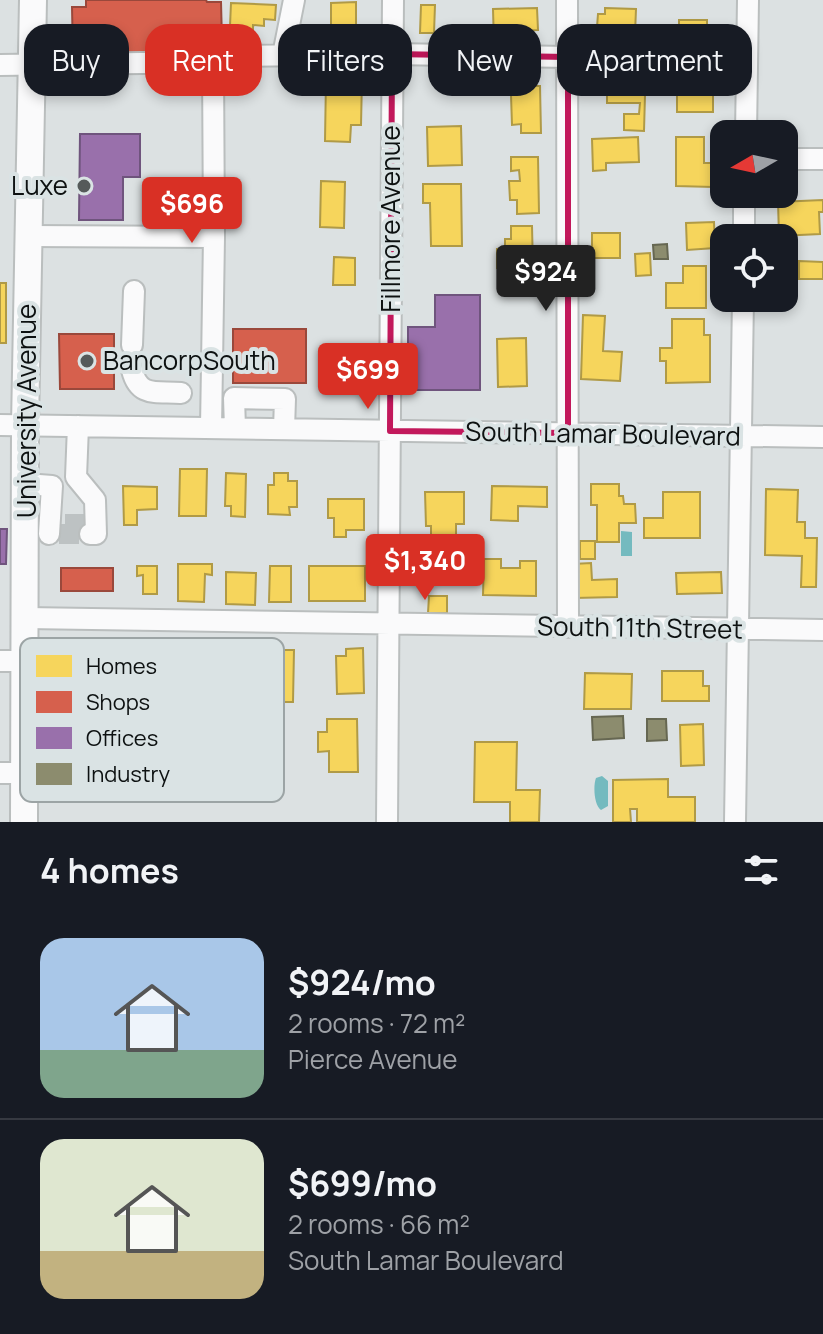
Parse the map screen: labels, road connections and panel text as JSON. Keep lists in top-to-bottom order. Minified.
{"streets":{"main road":["University Avenue"],"street":["Fillmore Avenue","South Lamar Boulevard","South 11th Street"]},"crossings":[["Fillmore Avenue","South Lamar Boulevard"],["Fillmore Avenue","South 11th Street"],["University Avenue","South Lamar Boulevard"],["University Avenue","South 11th Street"]],"places":["Luxe","BancorpSouth"],"legend":["Homes","Shops","Offices","Industry"],"north":"left","page":{"chip":["Buy","Rent","Filters","New","Apartment"],"price":["$696","$924","$699","$1,340"],"heading":"4 homes","list":[{"name":"$924/mo","note":"2 rooms · 72 m² · Pierce Avenue"},{"name":"$699/mo","note":"2 rooms · 66 m² · South Lamar Boulevard"}]}}
